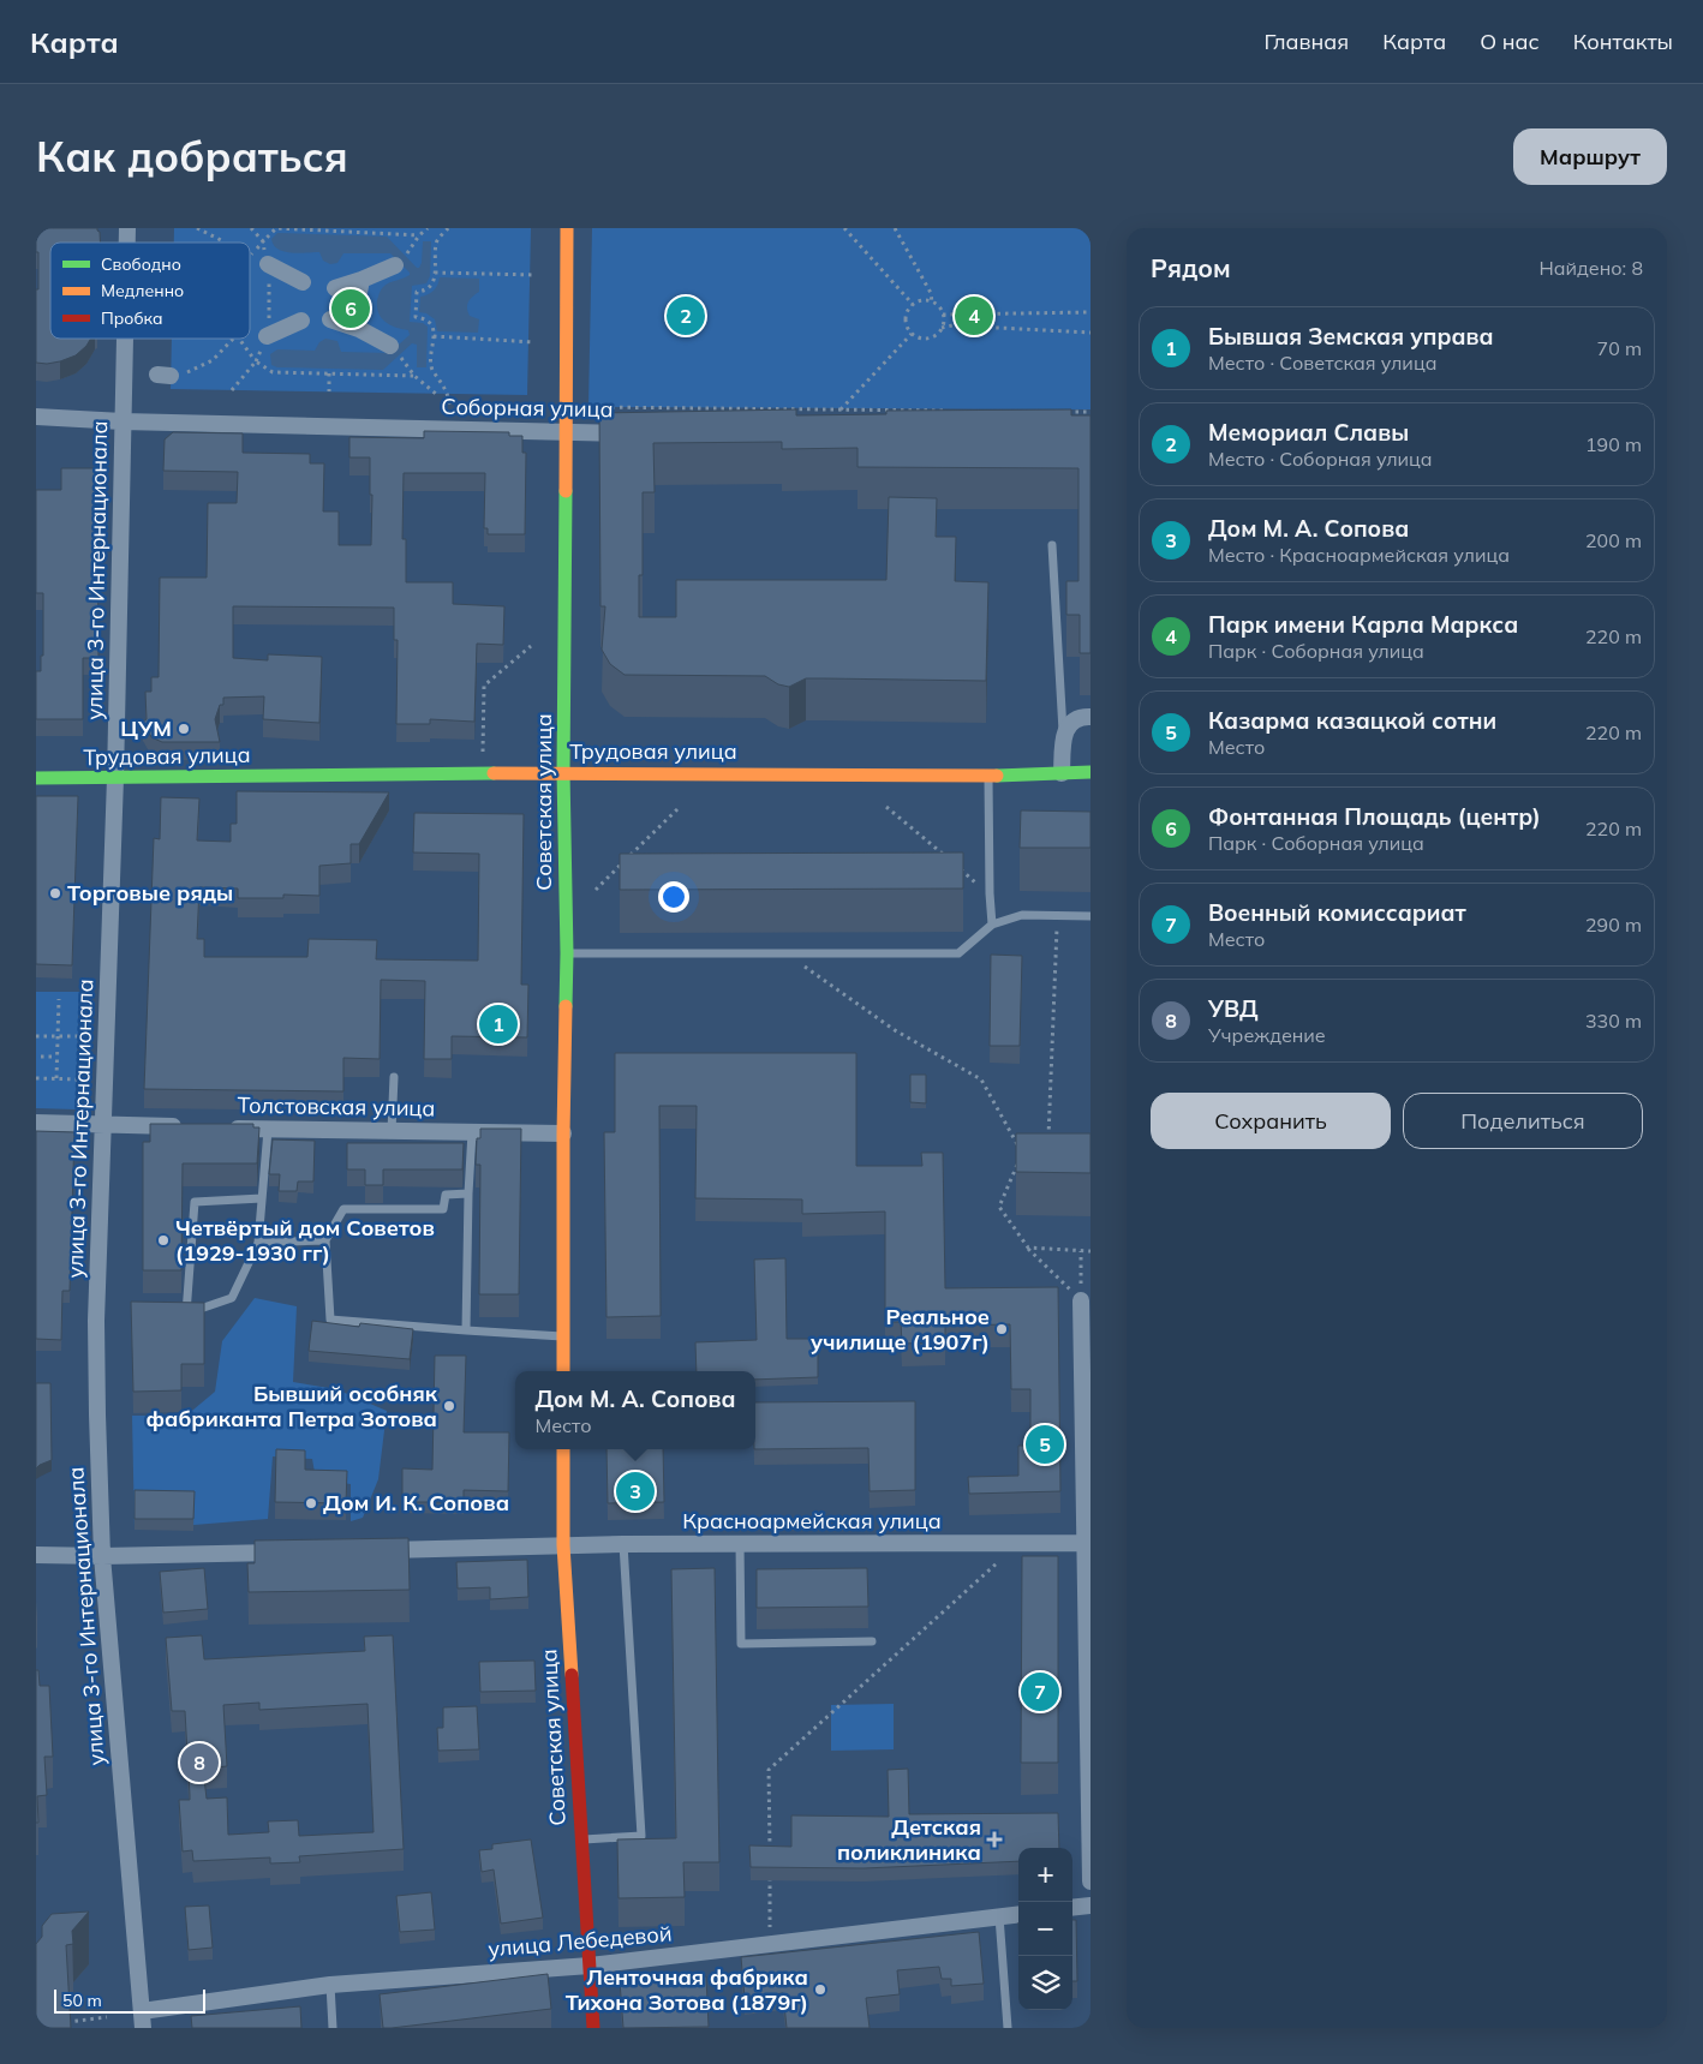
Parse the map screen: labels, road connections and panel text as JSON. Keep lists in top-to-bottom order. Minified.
{"streets":{"street":["Соборная улица","улица 3-го Интернационала","Трудовая улица","Советская улица","Толстовская улица","Красноармейская улица","улица Лебедевой"]},"crossings":[["Соборная улица","улица 3-го Интернационала"],["Соборная улица","Советская улица"],["улица 3-го Интернационала","Трудовая улица"],["улица 3-го Интернационала","улица Лебедевой"],["Трудовая улица","Советская улица"],["Советская улица","Толстовская улица"],["Советская улица","Красноармейская улица"],["Советская улица","улица Лебедевой"]],"places":{"other":["ЦУМ","Торговые ряды","Четвёртый дом Советов (1929-1930 гг)","Реальное училище (1907г)","Бывший особняк фабриканта Петра Зотова","Дом И. К. Сопова","Ленточная фабрика Тихона Зотова (1879г)"],"health":["Детская поликлиника"]},"legend":["Свободно","Медленно","Пробка"],"scale_bar":"50 m","page":{"header":"Карта","nav":["Главная","Карта","О нас","Контакты"],"buttons":["Маршрут",["Сохранить","Поделиться"]],"title":"Как добраться","heading":["Рядом","Найдено: 8"],"pins":["6","2","4","1","5","3","7","8"],"list":[{"mark":"1","name":"Бывшая Земская управа","note":"Место · Советская улица","value":"70 m"},{"mark":"2","name":"Мемориал Славы","note":"Место · Соборная улица","value":"190 m"},{"mark":"3","name":"Дом М. А. Сопова","note":"Место · Красноармейская улица","value":"200 m"},{"mark":"4","name":"Парк имени Карла Маркса","note":"Парк · Соборная улица","value":"220 m"},{"mark":"5","name":"Казарма казацкой сотни","note":"Место","value":"220 m"},{"mark":"6","name":"Фонтанная Площадь (центр)","note":"Парк · Соборная улица","value":"220 m"},{"mark":"7","name":"Военный комиссариат","note":"Место","value":"290 m"},{"mark":"8","name":"УВД","note":"Учреждение","value":"330 m"}],"popup":["Дом М. А. Сопова","Место"],"map_buttons":["+","−"],"scale":"50 m"}}
